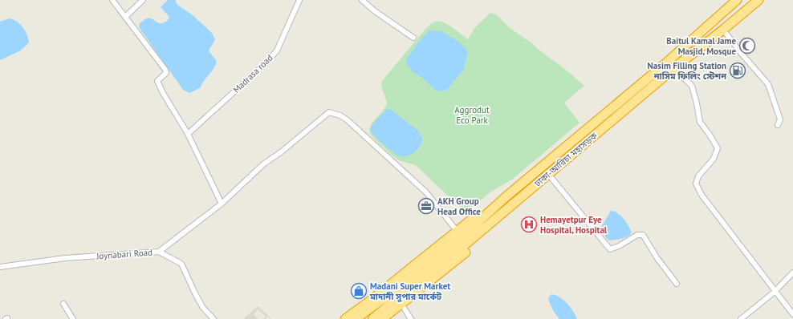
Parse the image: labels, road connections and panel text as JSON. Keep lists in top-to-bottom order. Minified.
{"streets":{"highway":["ঢাকা-আরিচা মহাসড়ক"],"street":["Madrasa road","Joynabari Road"]},"parks":["Aggrodut Eco Park"],"places":{"mosque":["Baitul Kamal Jame Masjid, Mosque"],"fuel station":["Nasim Filling Station নাসিম ফিলিং স্টেশন"],"office":["AKH Group Head Office"],"hospital":["Hemayetpur Eye Hospital, Hospital"],"shop":["Madani Super Market মাদানী সুপার মার্কেট"]}}
